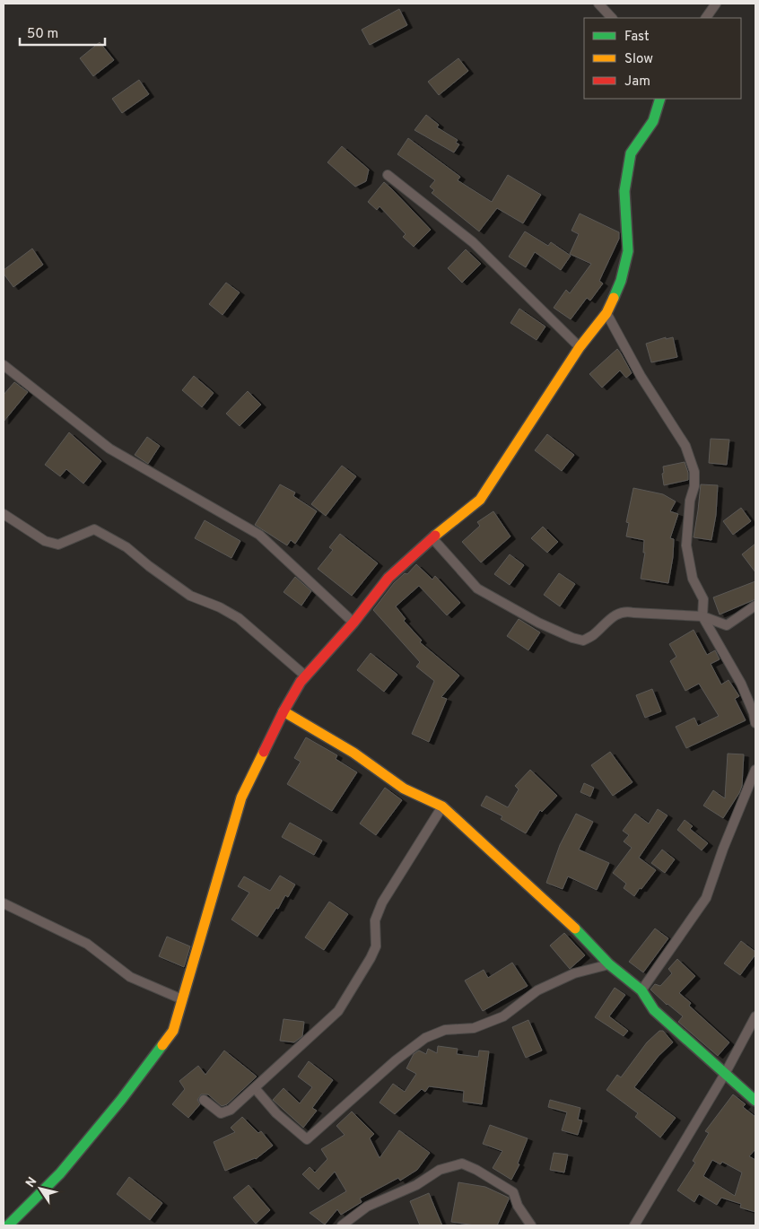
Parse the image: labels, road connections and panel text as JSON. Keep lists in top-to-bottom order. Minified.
{"legend":["Fast","Slow","Jam"],"scale_bar":"50 m","north":"top left"}
